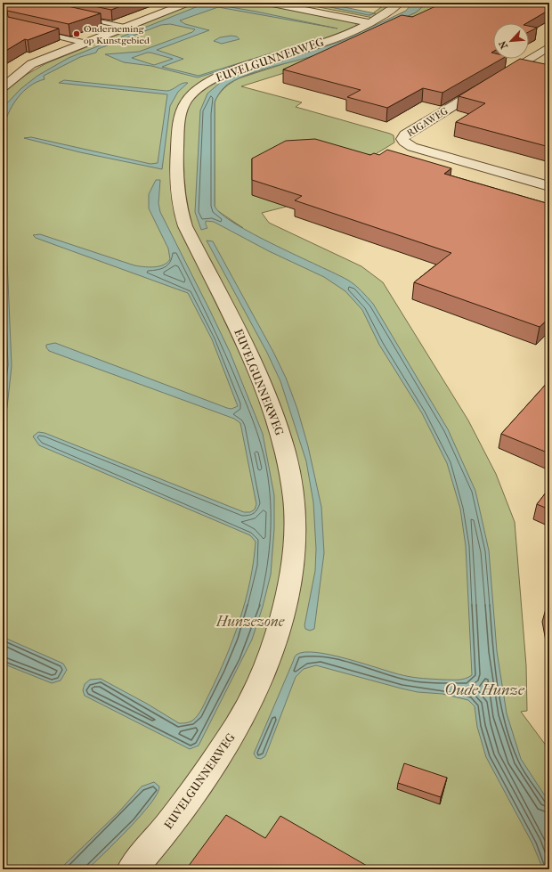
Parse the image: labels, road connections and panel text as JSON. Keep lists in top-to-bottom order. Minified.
{"streets":{"street":["EUVELGUNNERWEG","RIGAWEG"]},"water":["Oude Hunze"],"parks":["Hunzezone"],"places":["Onderneming op Kunstgebied"],"north":"bottom left"}
